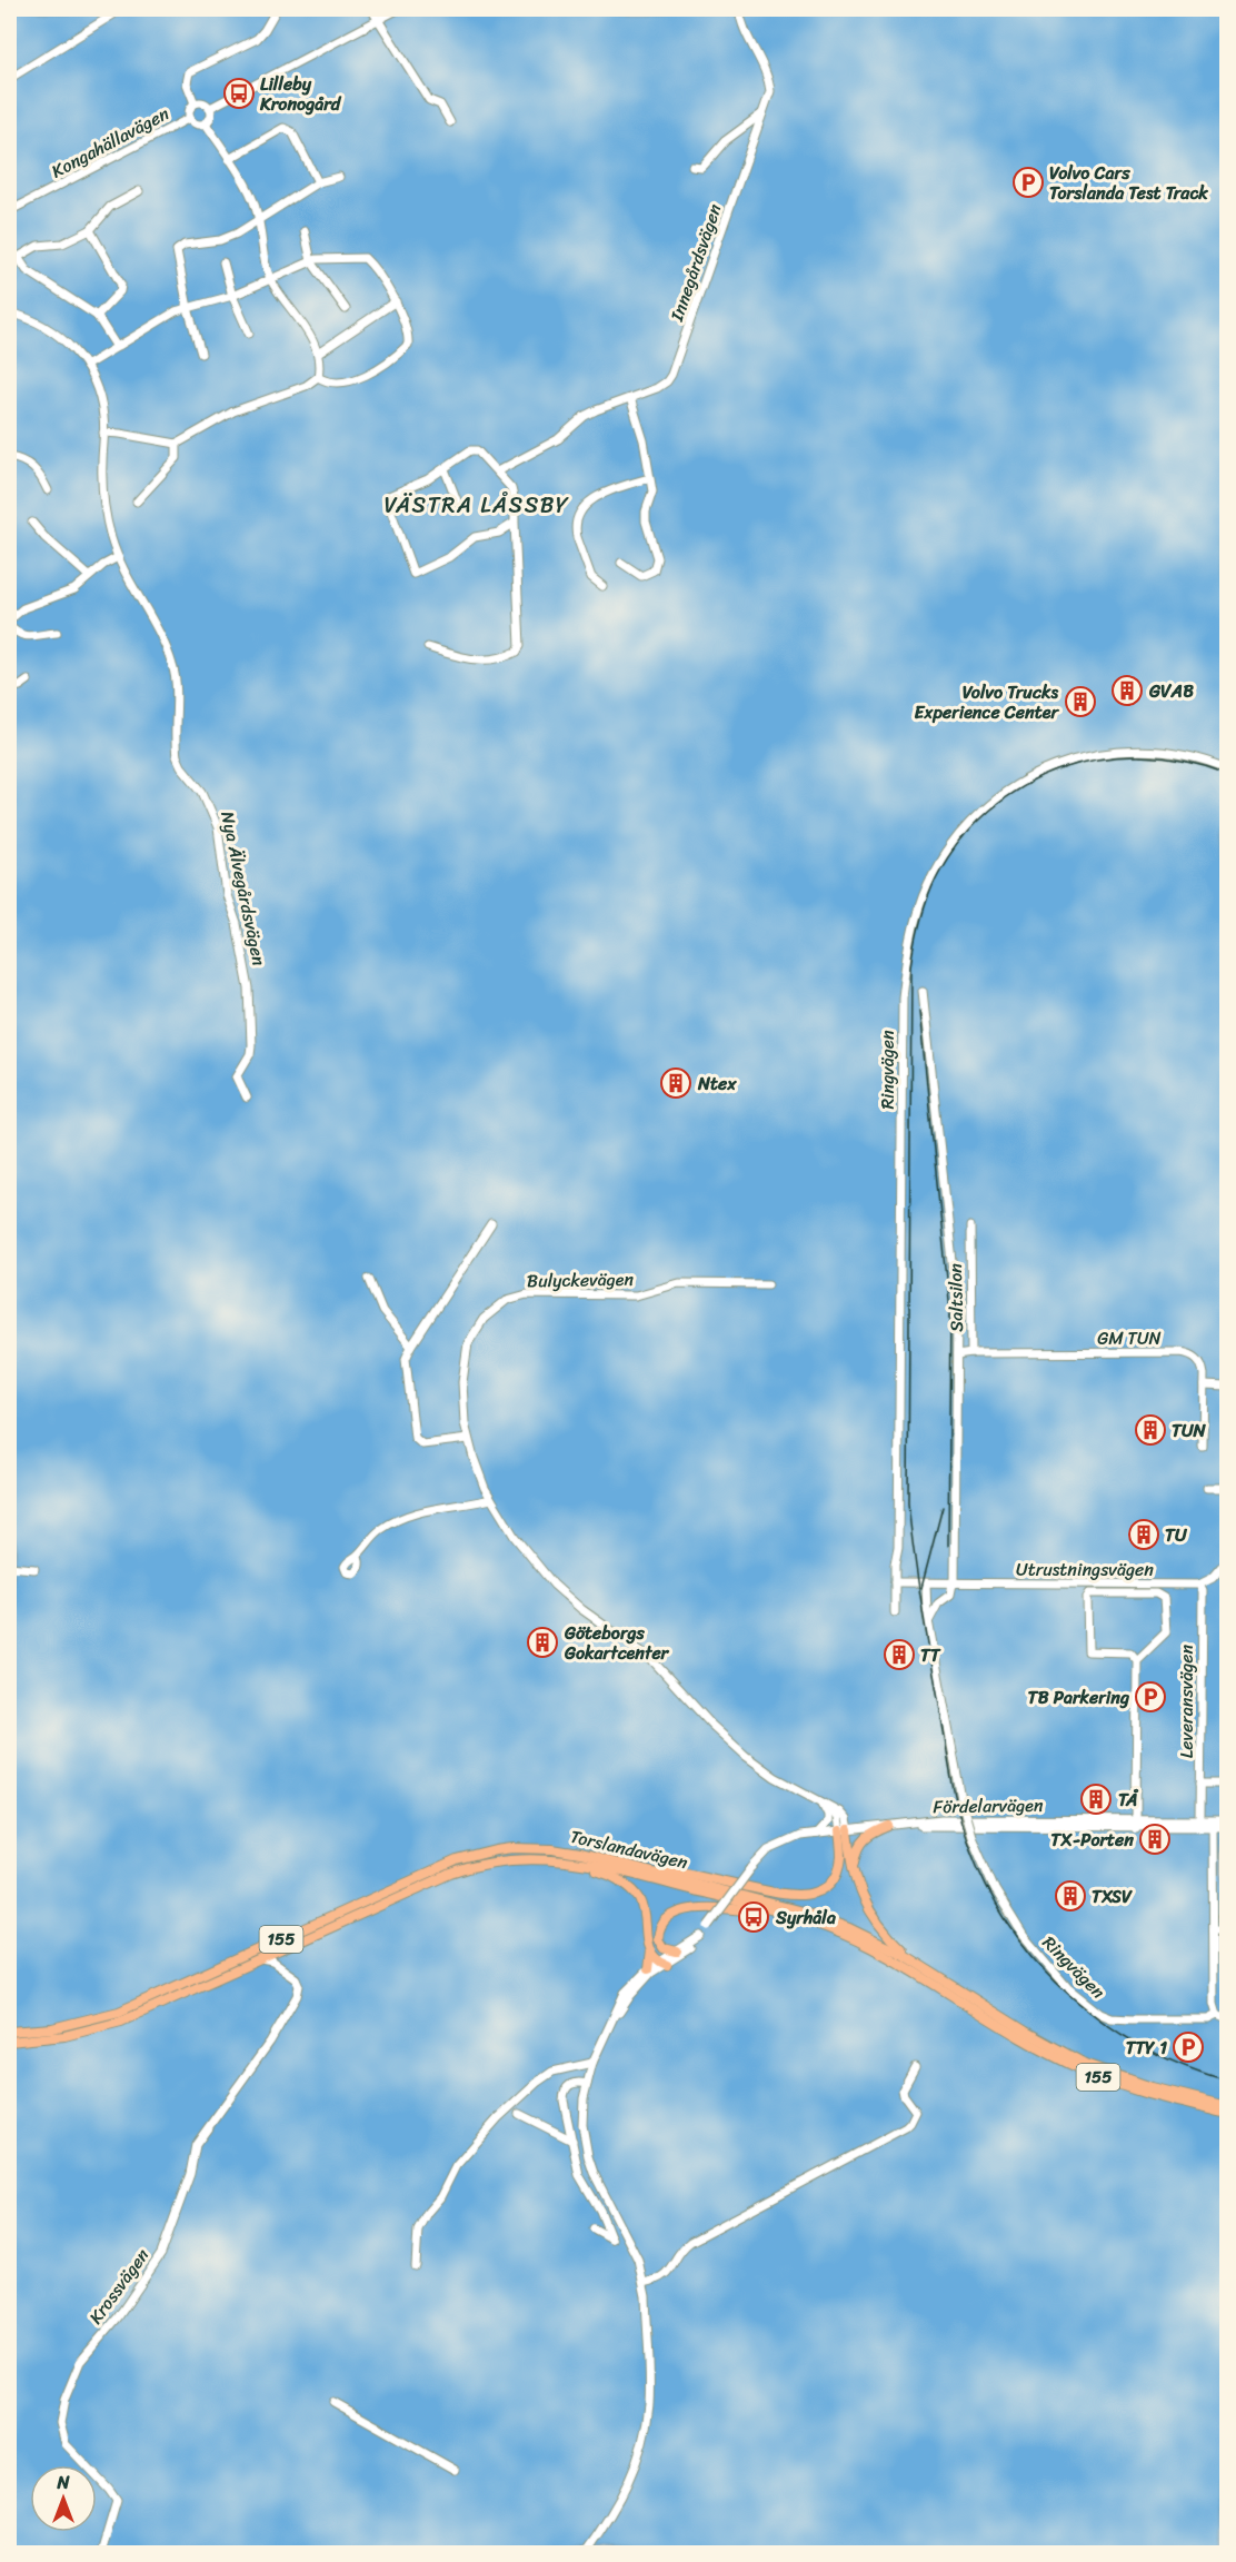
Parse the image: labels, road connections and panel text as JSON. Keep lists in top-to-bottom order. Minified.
{"streets":{"main road":["Torslandavägen","155"],"street":["Kongahällavägen","Innegårdsvägen","Nya Älvegårdsvägen","Ringvägen","Bulyckevägen","Saltsilon","GM TUN","Utrustningsvägen","Leveransvägen","Fördelarvägen","Krossvägen"]},"crossings":[["Saltsilon","GM TUN"],["Utrustningsvägen","Leveransvägen"]],"districts":["VÄSTRA LÅSSBY"],"places":{"bus stop":["Lilleby Kronogård","Syrhåla"],"parking":["Volvo Cars Torslanda Test Track","TB Parkering","TTY 1"],"building":["GVAB","Volvo Trucks Experience Center","Ntex","TUN","TU","Göteborgs Gokartcenter","TT","TÅ","TX-Porten","TXSV"]},"north":"top"}
